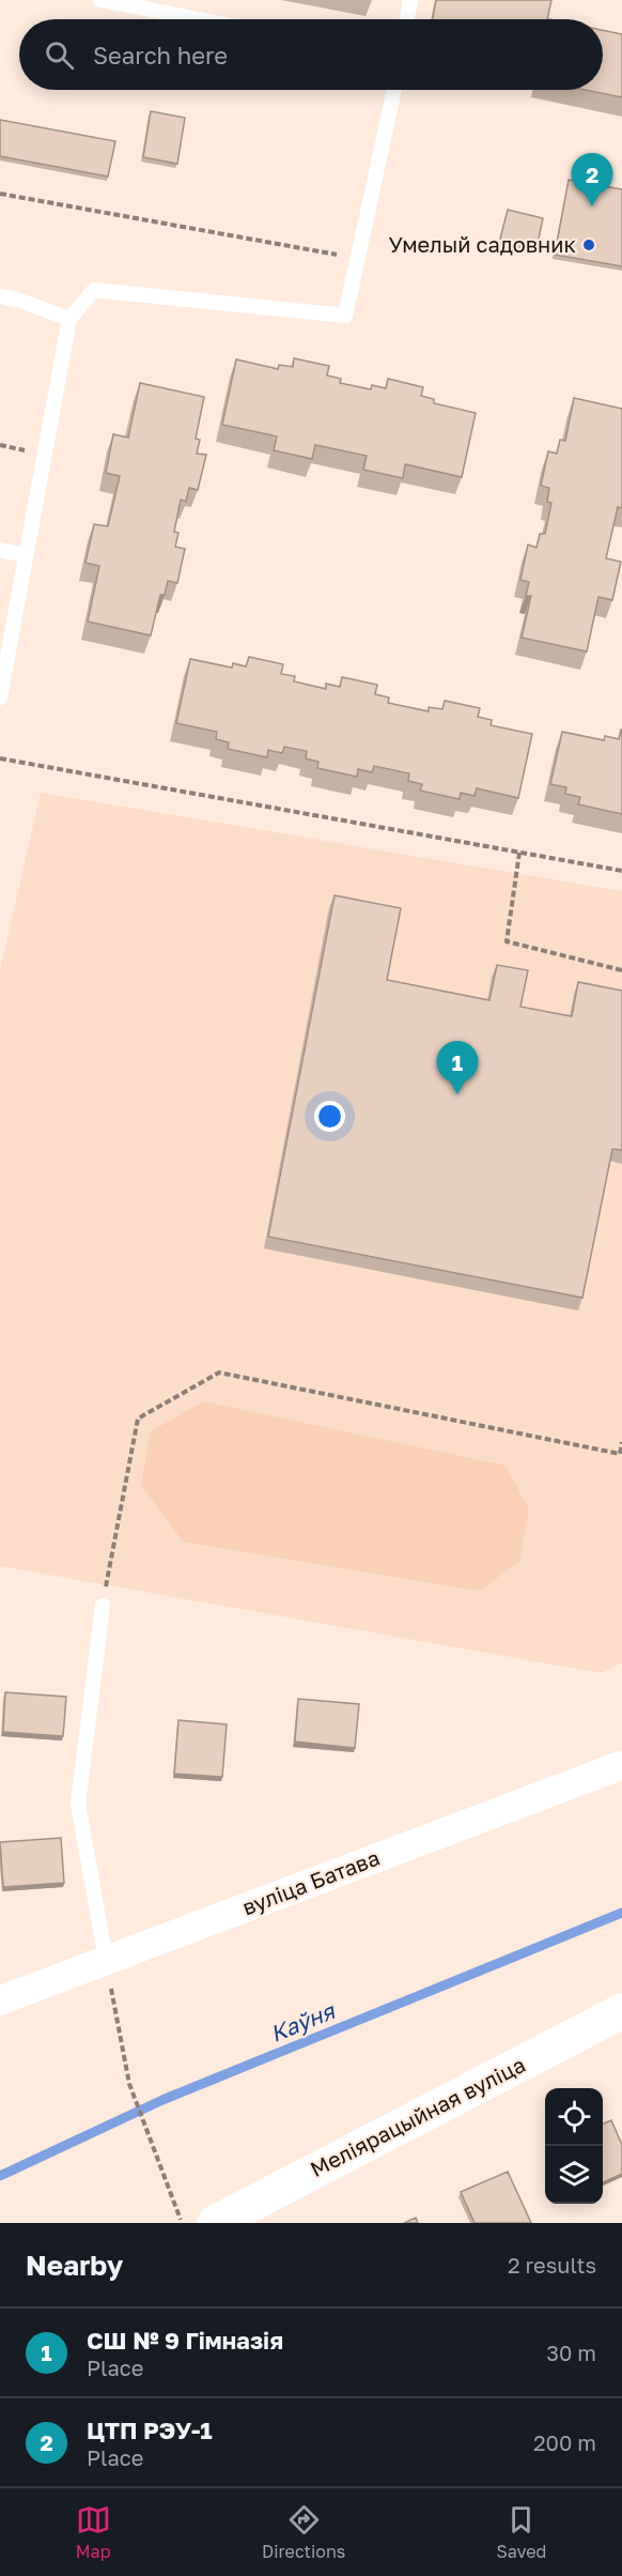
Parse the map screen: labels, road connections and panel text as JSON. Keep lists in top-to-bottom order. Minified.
{"streets":{"street":["вуліца Батава","Меліярацыйная вуліца"]},"water":["Каўня"],"places":["Умелый садовник"],"page":{"search":"Search here","pins":["2","1"],"heading":["Nearby","2 results"],"list":[{"mark":"1","name":"СШ № 9 Гімназія","note":"Place","value":"30 m"},{"mark":"2","name":"ЦТП РЭУ-1","note":"Place","value":"200 m"}],"nav":["Map","Directions","Saved"]}}
